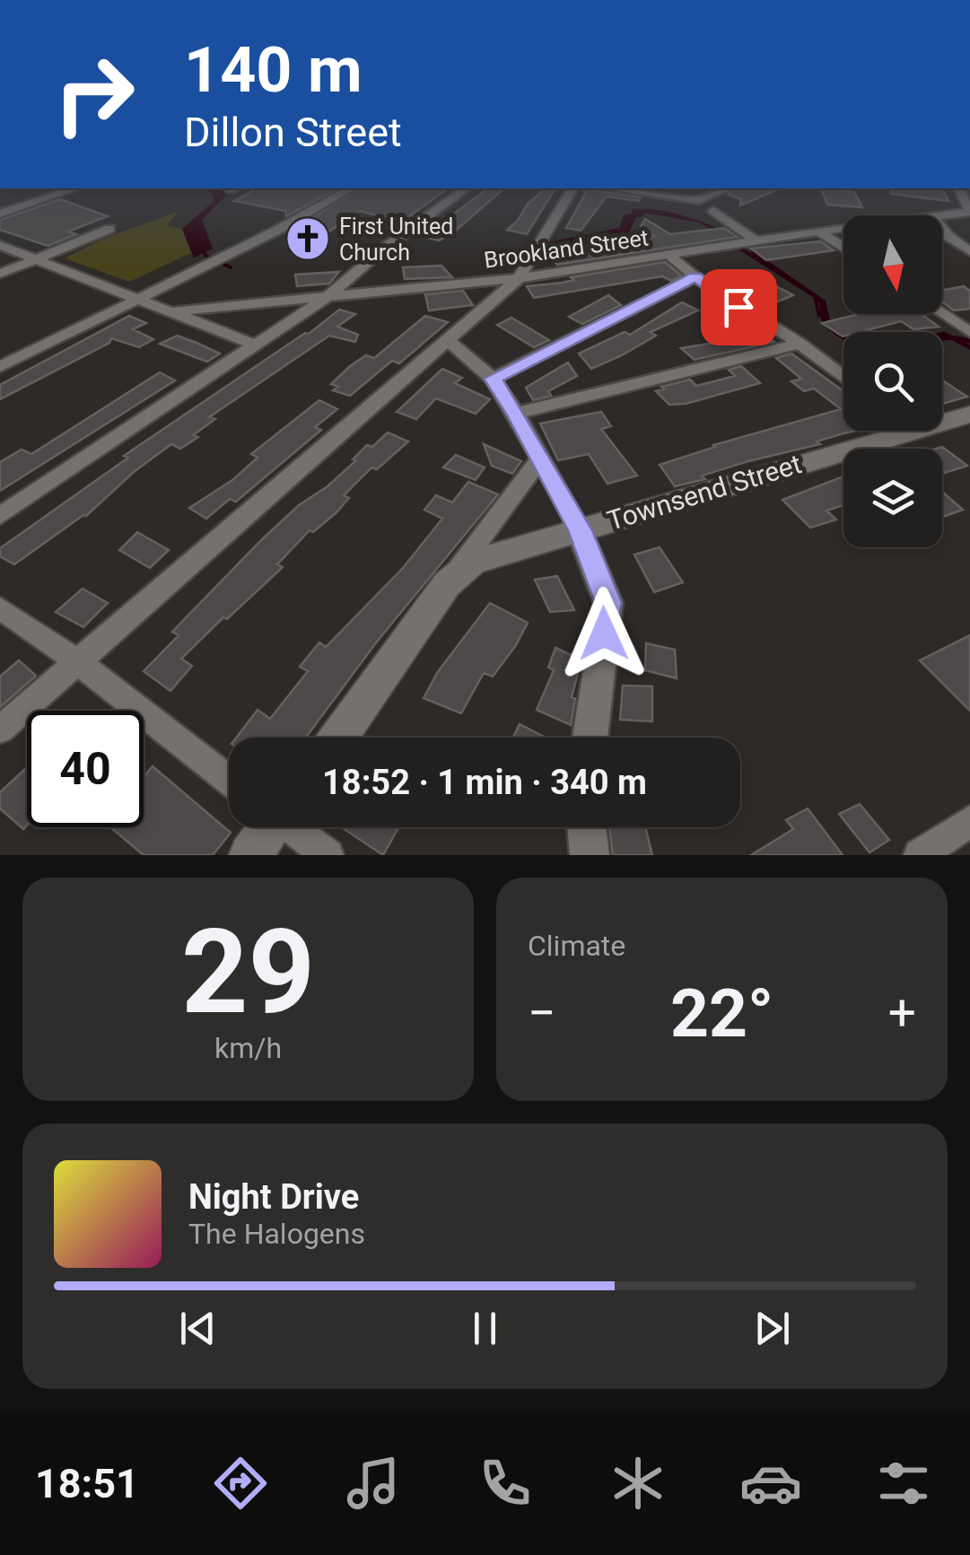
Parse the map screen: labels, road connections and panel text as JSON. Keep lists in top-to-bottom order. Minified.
{"streets":{"main road":["Townsend Street"],"street":["Brookland Street"]},"places":{"church":["First United Church"]},"north":"bottom","page":{"turn":["140 m","Dillon Street"],"limit":"40","trip":"18:52 · 1 min · 340 m","tile":[["29","km/h"],"Climate"],"heat":["−","22°","+"],"song":["Night Drive","The Halogens"],"tabs":"18:51"}}
